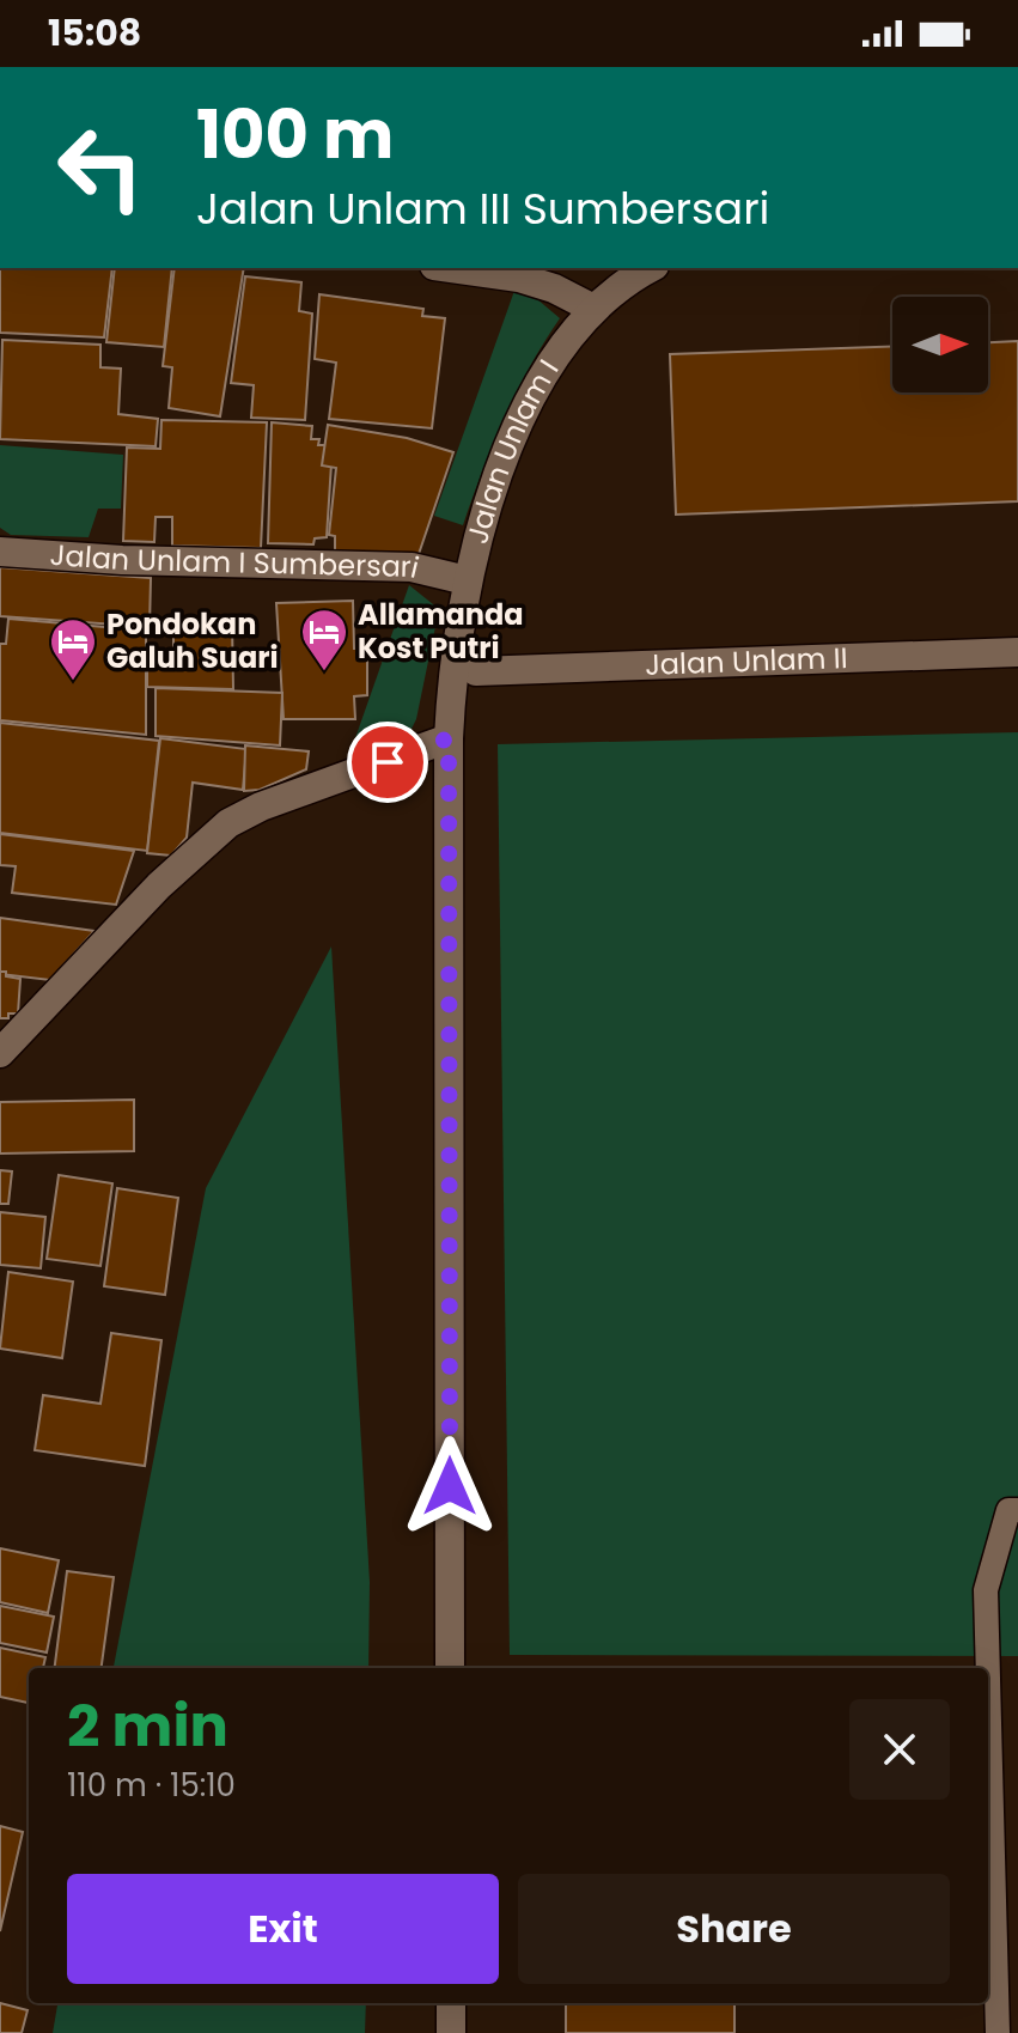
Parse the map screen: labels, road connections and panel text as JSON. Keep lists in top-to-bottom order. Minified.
{"streets":{"street":["Jalan Unlam I","Jalan Unlam I Sumbersari","Jalan Unlam II"]},"crossings":[["Jalan Unlam I","Jalan Unlam I Sumbersari"],["Jalan Unlam I","Jalan Unlam II"]],"places":{"hotel":["Allamanda Kost Putri","Pondokan Galuh Suari"]},"north":"right","page":{"status":"15:08","turn":["100 m","Jalan Unlam III Sumbersari"],"heading":["2 min","110 m · 15:10"],"buttons":["Exit","Share"]}}
